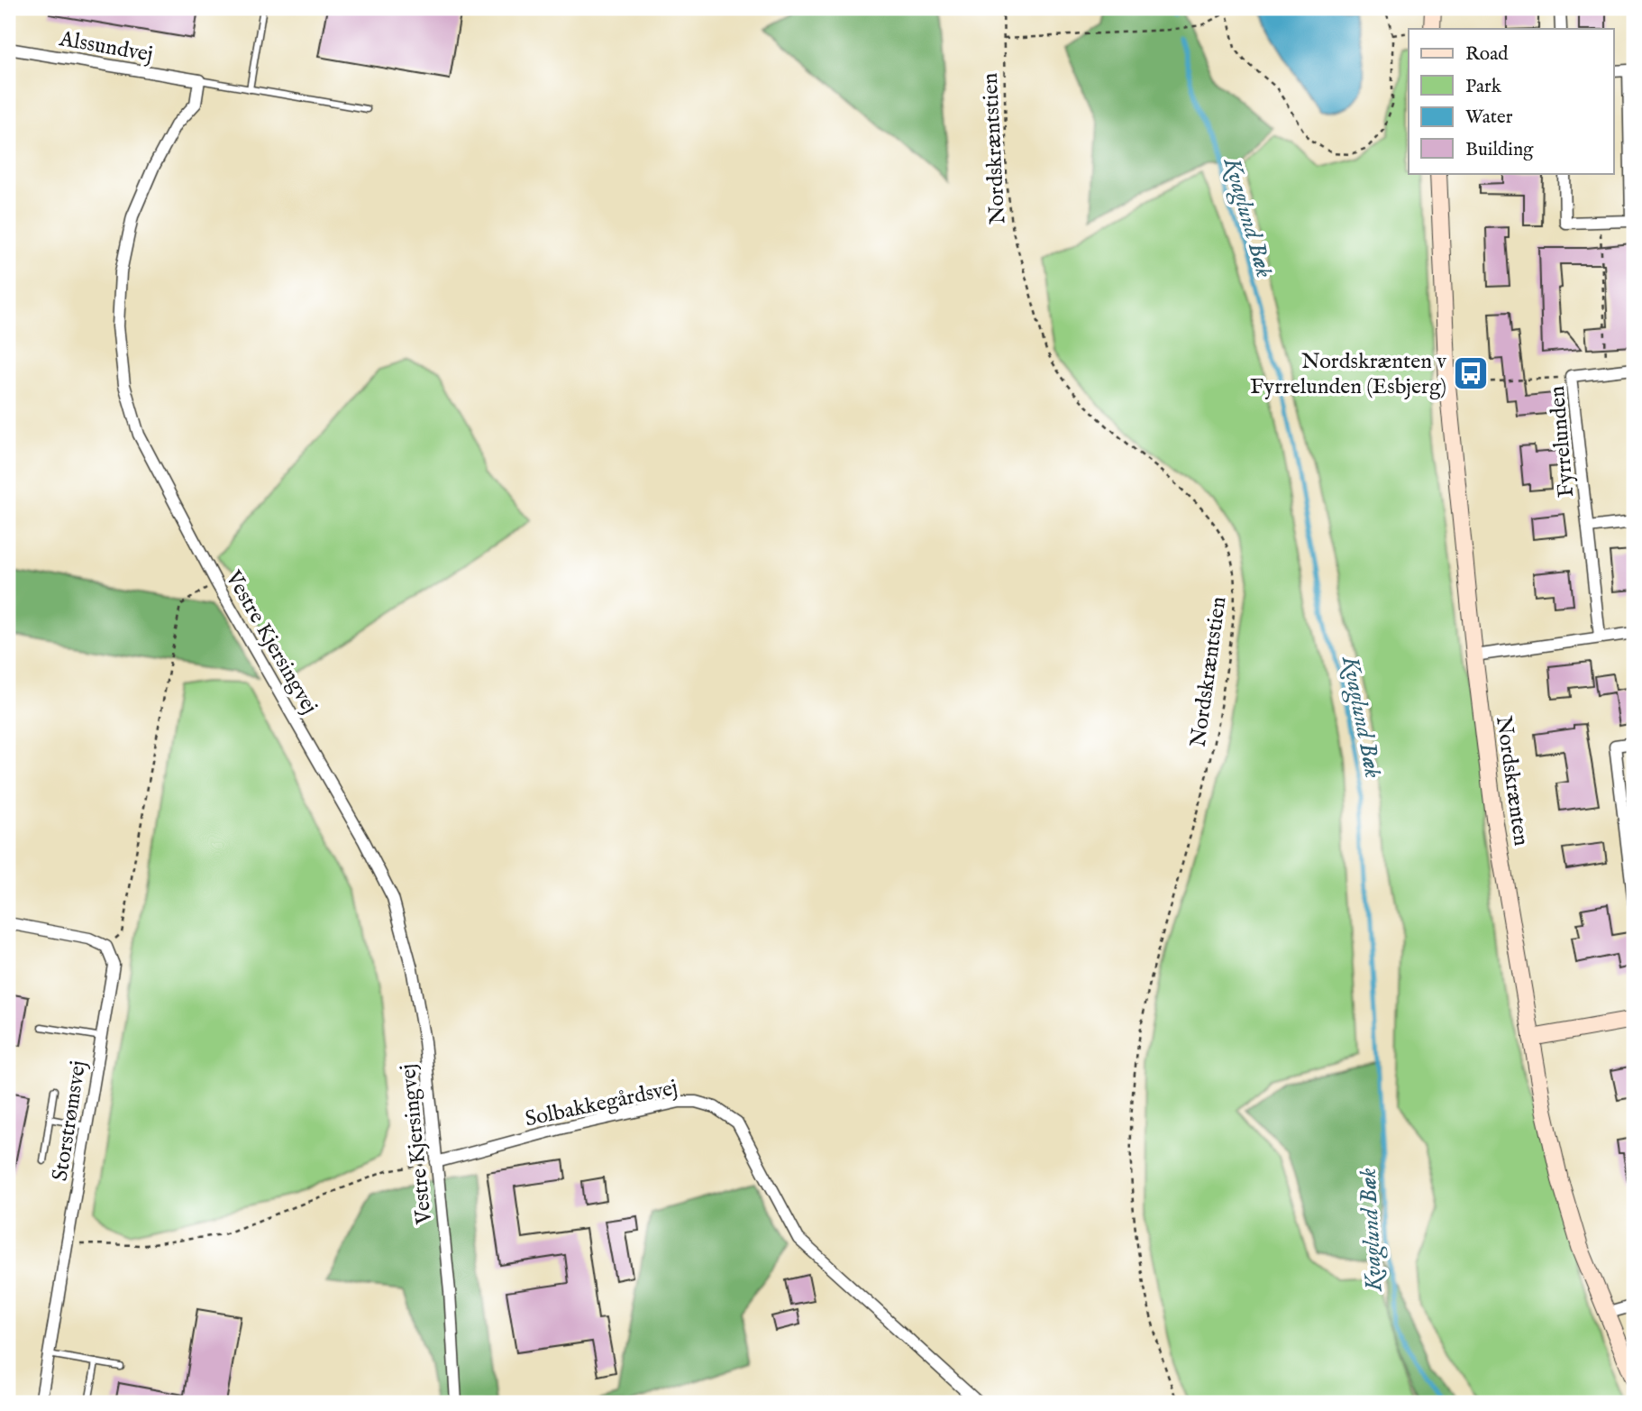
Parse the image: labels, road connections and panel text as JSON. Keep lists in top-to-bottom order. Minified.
{"streets":{"street":["Alssundvej","Fyrrelunden","Vestre Kjersingvej","Nordskrænten","Solbakkegårdsvej","Storstrømsvej"],"path":["Nordskræntstien"]},"crossings":[["Alssundvej","Vestre Kjersingvej"],["Vestre Kjersingvej","Solbakkegårdsvej"]],"water":["Kvaglund Bæk"],"places":{"bus stop":["Nordskrænten v Fyrrelunden (Esbjerg)"]},"legend":["Road","Park","Water","Building"]}
